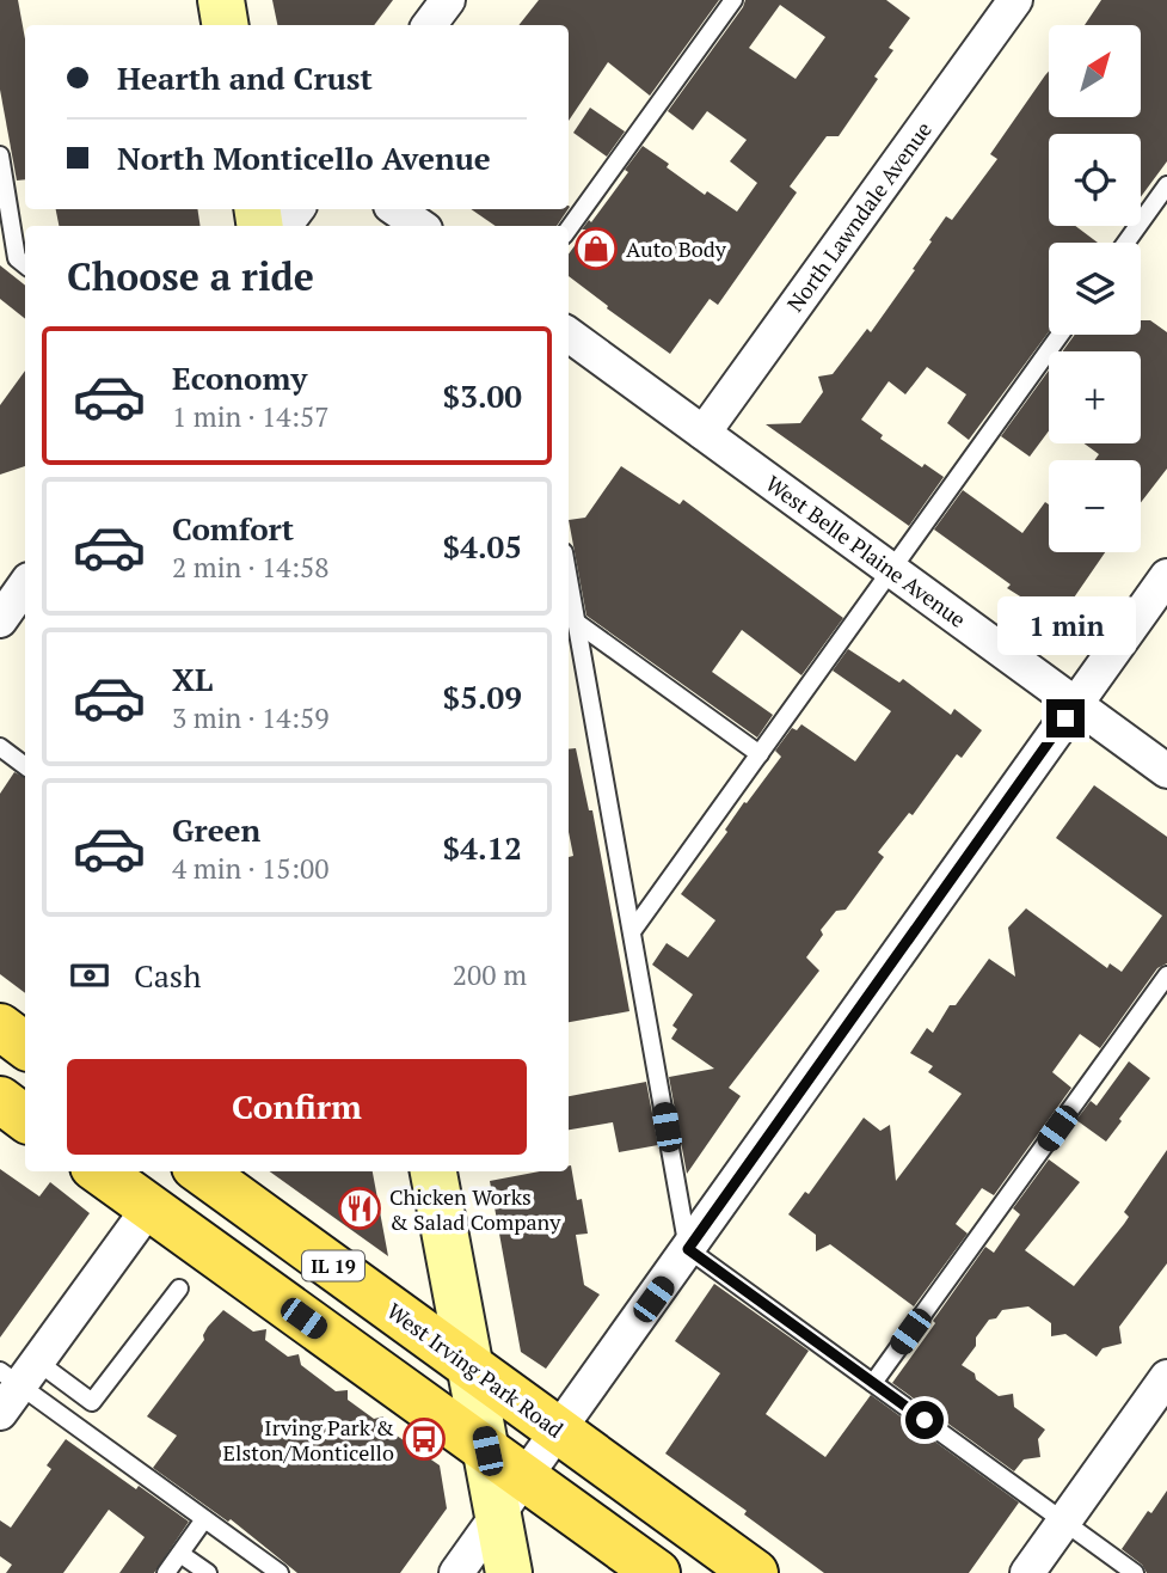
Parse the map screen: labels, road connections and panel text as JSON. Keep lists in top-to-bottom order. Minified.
{"streets":{"main road":["IL 19","West Irving Park Road"],"street":["North Lawndale Avenue","West Belle Plaine Avenue"]},"crossings":[["North Lawndale Avenue","West Belle Plaine Avenue"]],"places":{"shop":["Auto Body"],"restaurant":["Chicken Works & Salad Company"],"bus stop":["Irving Park & Elston/Monticello"]},"north":"top right","page":{"map_buttons":["+","−"],"banner":["Hearth and Crust","North Monticello Avenue"],"heading":"Choose a ride","list":[{"name":"Economy","note":"1 min · 14:57","value":"$3.00"},{"name":"Comfort","note":"2 min · 14:58","value":"$4.05"},{"name":"XL","note":"3 min · 14:59","value":"$5.09"},{"name":"Green","note":"4 min · 15:00","value":"$4.12"}],"bubble":"1 min","pay":["Cash","200 m"],"buttons":"Confirm"}}
